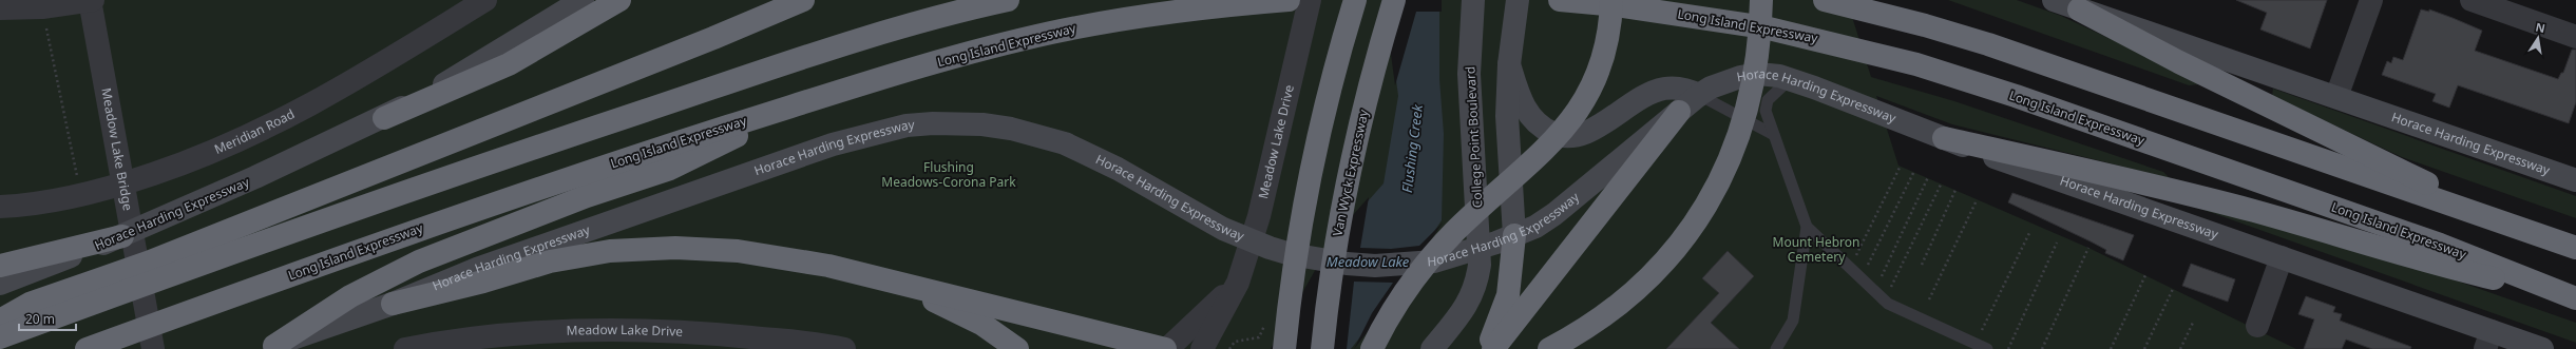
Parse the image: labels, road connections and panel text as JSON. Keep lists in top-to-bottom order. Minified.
{"streets":{"highway":["Long Island Expressway","Van Wyck Expressway"],"main road":["Horace Harding Expressway","College Point Boulevard"],"street":["Meridian Road","Meadow Lake Drive","Meadow Lake Bridge"]},"crossings":[["Horace Harding Expressway","College Point Boulevard"]],"water":["Flushing Creek","Meadow Lake"],"parks":["Flushing Meadows-Corona Park","Mount Hebron Cemetery"],"scale_bar":"20 m","north":"top"}
